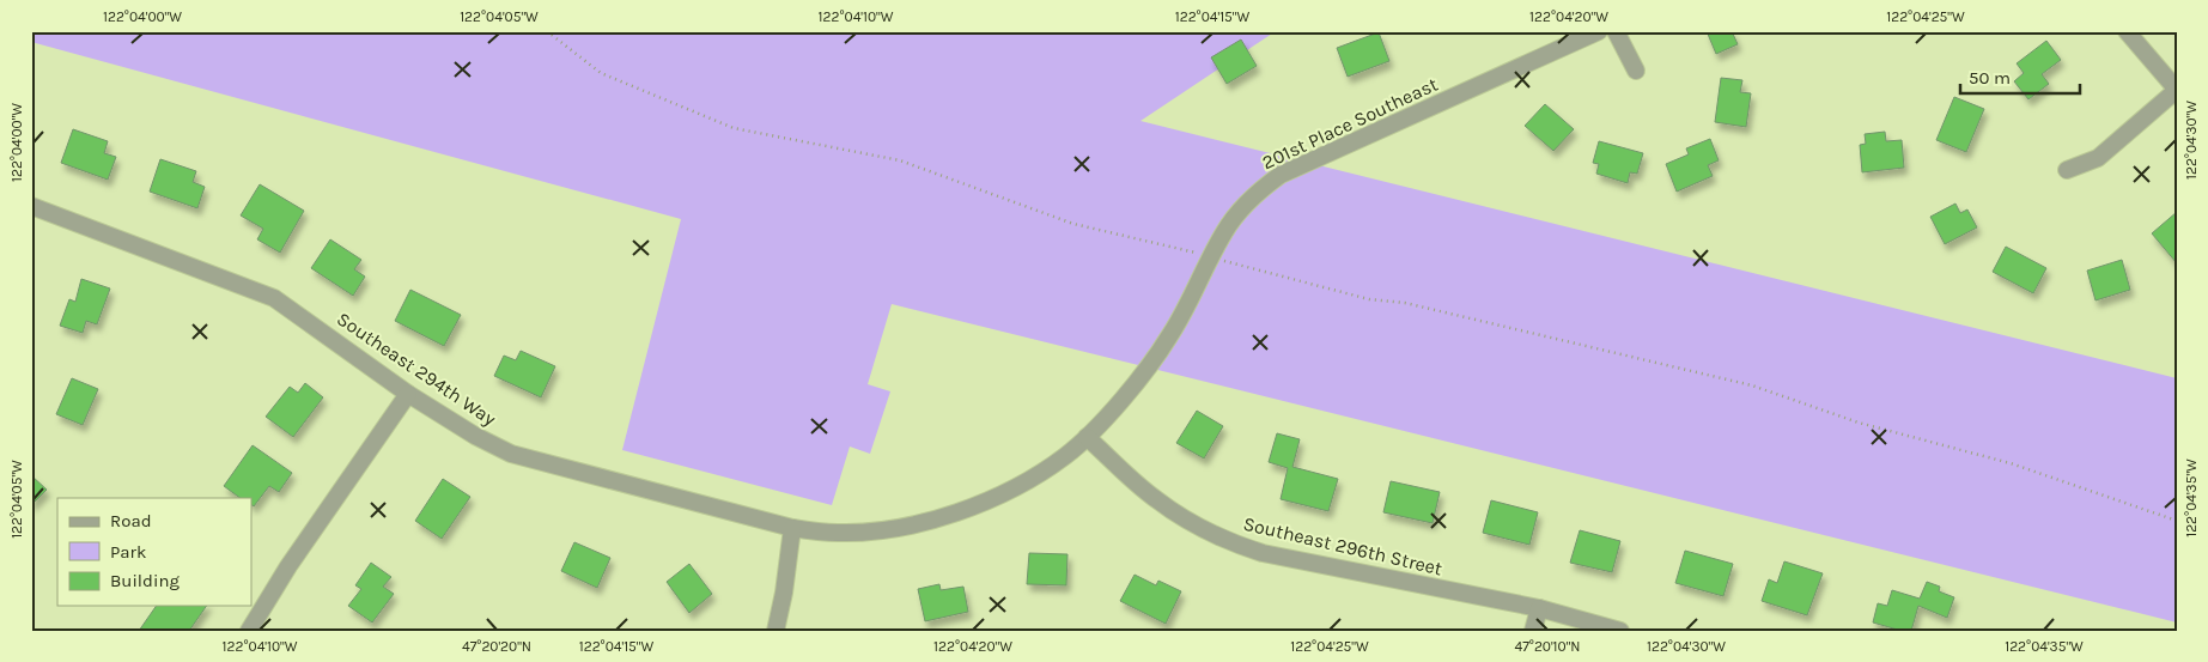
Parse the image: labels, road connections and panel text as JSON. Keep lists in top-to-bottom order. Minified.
{"streets":{"street":["201st Place Southeast","Southeast 294th Way","Southeast 296th Street"]},"crossings":[["201st Place Southeast","Southeast 294th Way"],["201st Place Southeast","Southeast 296th Street"]],"legend":["Road","Park","Building"],"scale_bar":"50 m","coordinates":["122°04'00\"W","122°04'05\"W","122°04'10\"W","122°04'15\"W","122°04'20\"W","122°04'25\"W","122°04'30\"W","122°04'35\"W","47°20'20\"N","47°20'10\"N"]}
